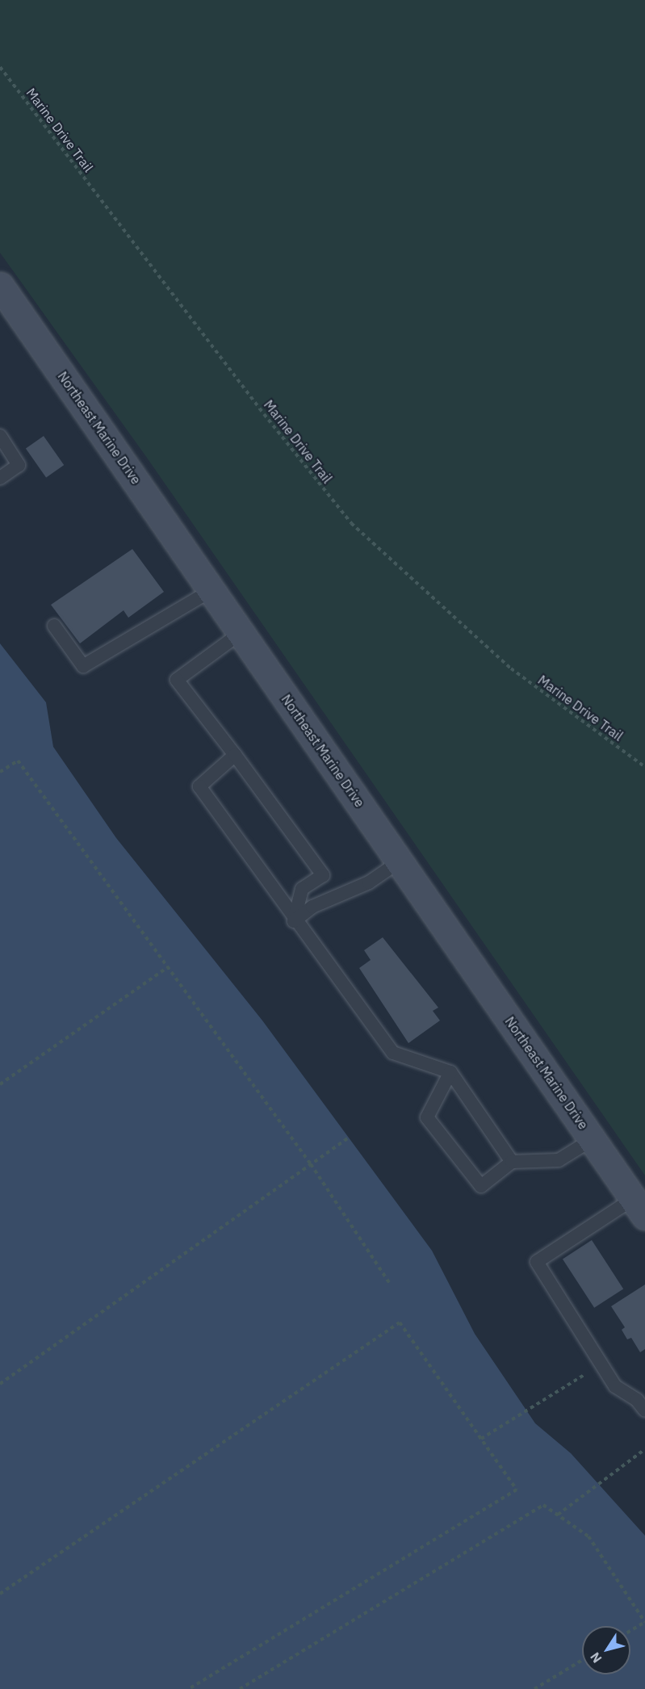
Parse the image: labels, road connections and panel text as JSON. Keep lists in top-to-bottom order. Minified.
{"streets":{"main road":["Northeast Marine Drive"],"path":["Marine Drive Trail"]},"north":"bottom left"}
